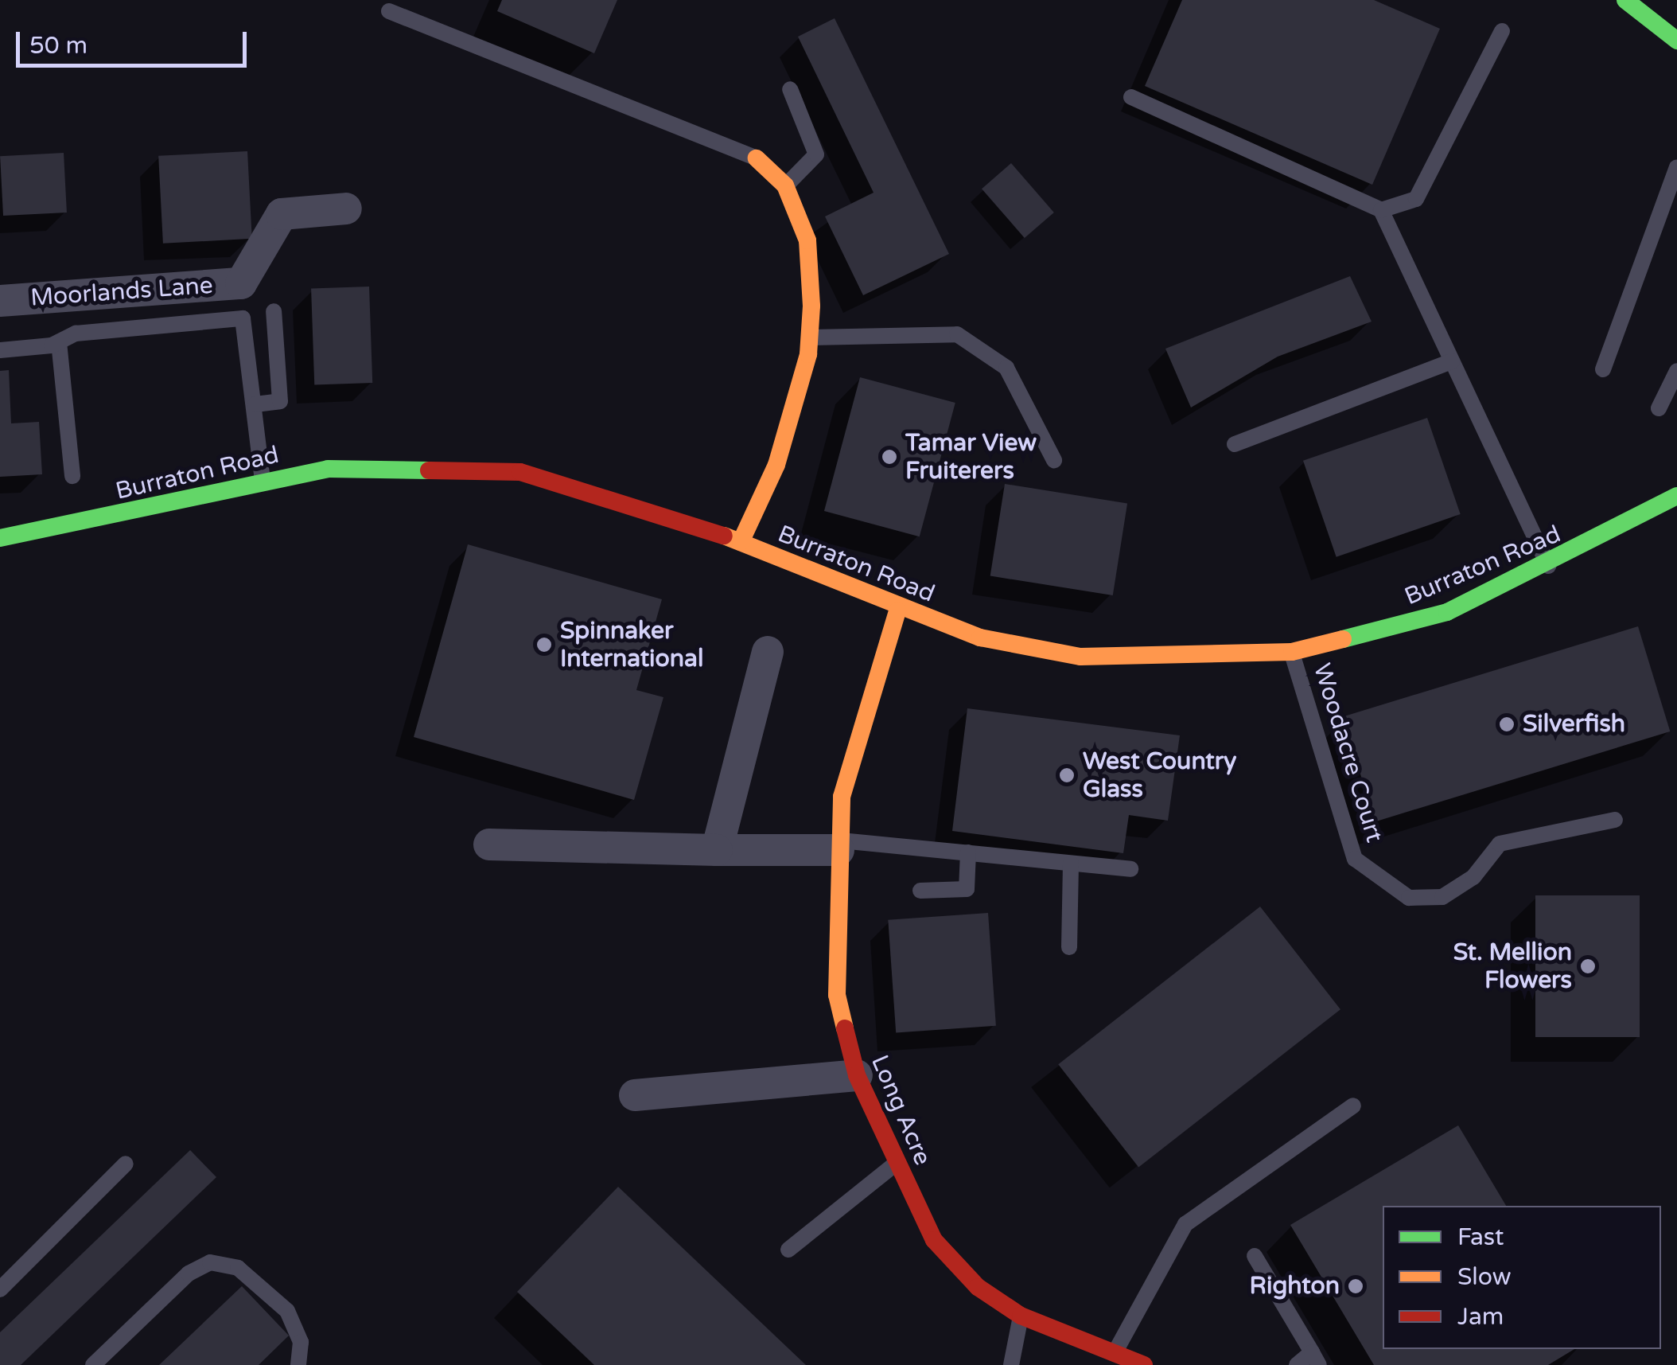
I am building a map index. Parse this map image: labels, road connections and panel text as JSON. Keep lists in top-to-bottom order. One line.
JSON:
{"streets":{"street":["Moorlands Lane","Burraton Road","Long Acre"],"lane":["Woodacre Court"]},"crossings":[["Burraton Road","Woodacre Court"],["Burraton Road","Long Acre"]],"places":["Tamar View Fruiterers","Spinnaker International","Silverfish","West Country Glass","St. Mellion Flowers","Righton"],"legend":["Fast","Slow","Jam"],"scale_bar":"50 m"}
